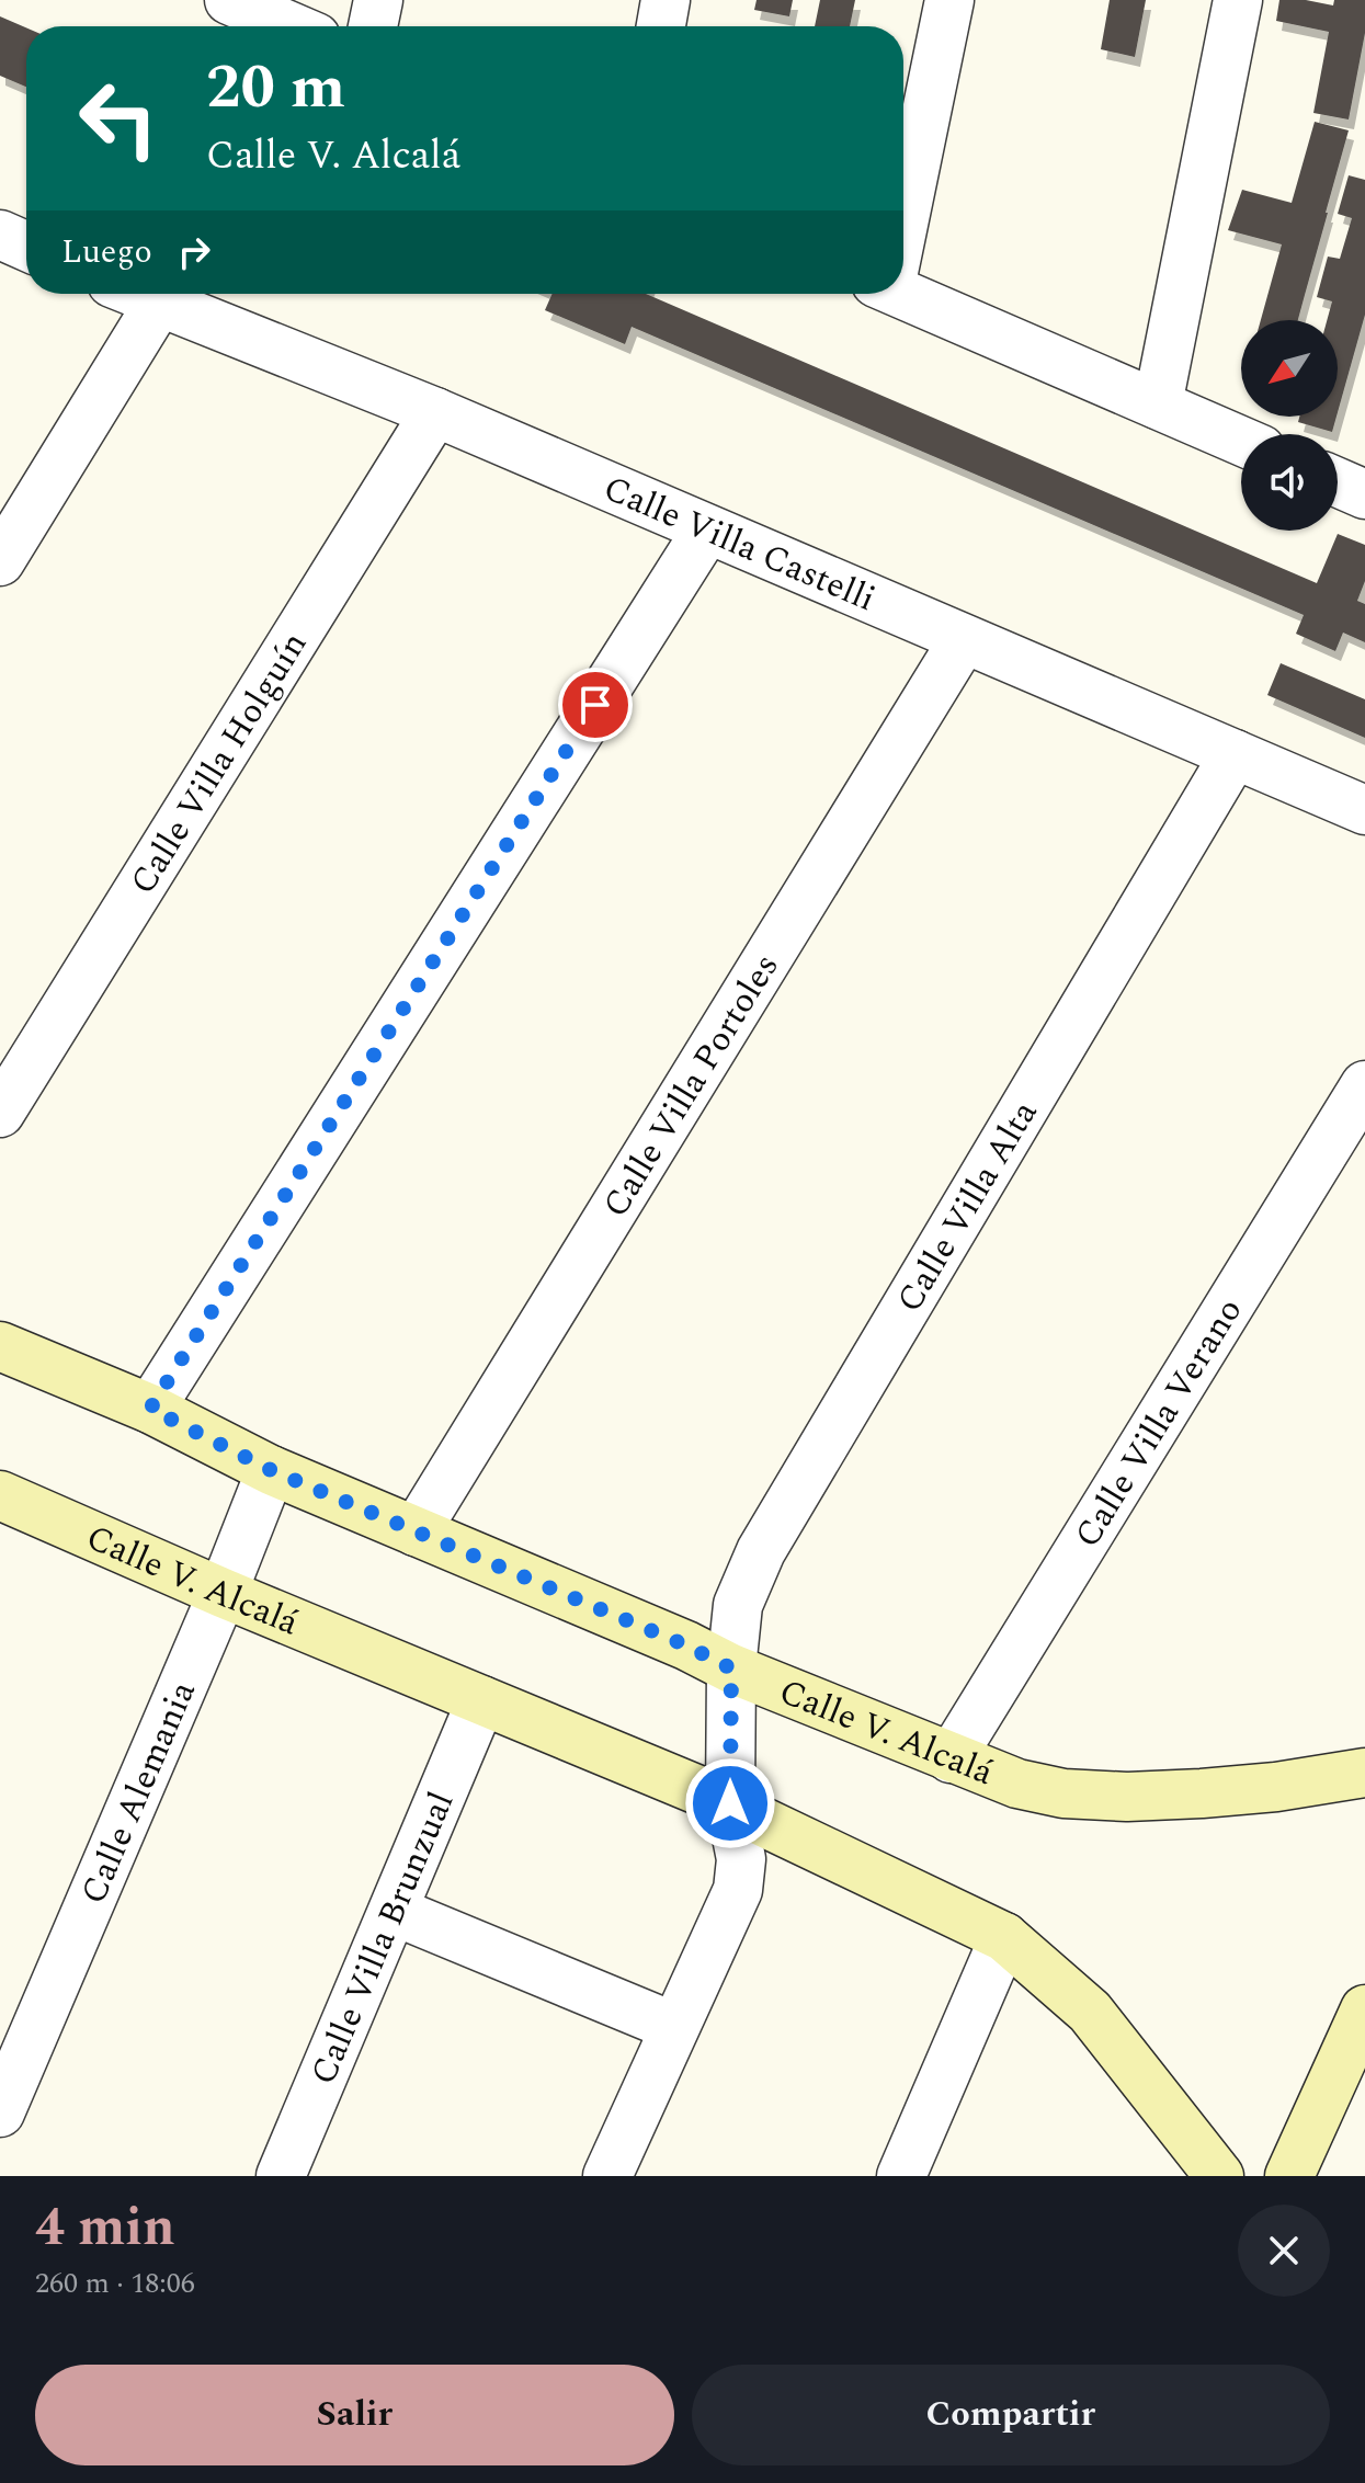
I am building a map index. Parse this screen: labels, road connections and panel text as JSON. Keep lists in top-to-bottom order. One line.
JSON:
{"streets":{"street":["Calle Villa Castelli","Calle Villa Holguín","Calle Villa Portoles","Calle Villa Alta","Calle Villa Verano","Calle V. Alcalá","Calle Alemania","Calle Villa Brunzual"]},"crossings":[["Calle Villa Castelli","Calle Villa Holguín"],["Calle Villa Castelli","Calle Villa Portoles"],["Calle Villa Castelli","Calle Villa Alta"],["Calle Villa Portoles","Calle V. Alcalá"],["Calle Villa Alta","Calle V. Alcalá"],["Calle Villa Verano","Calle V. Alcalá"],["Calle V. Alcalá","Calle Alemania"],["Calle V. Alcalá","Calle Villa Brunzual"]],"north":"bottom left","page":{"turn":["20 m","Calle V. Alcalá"],"then":"Luego","heading":["4 min","260 m · 18:06"],"buttons":["Salir","Compartir"]}}
